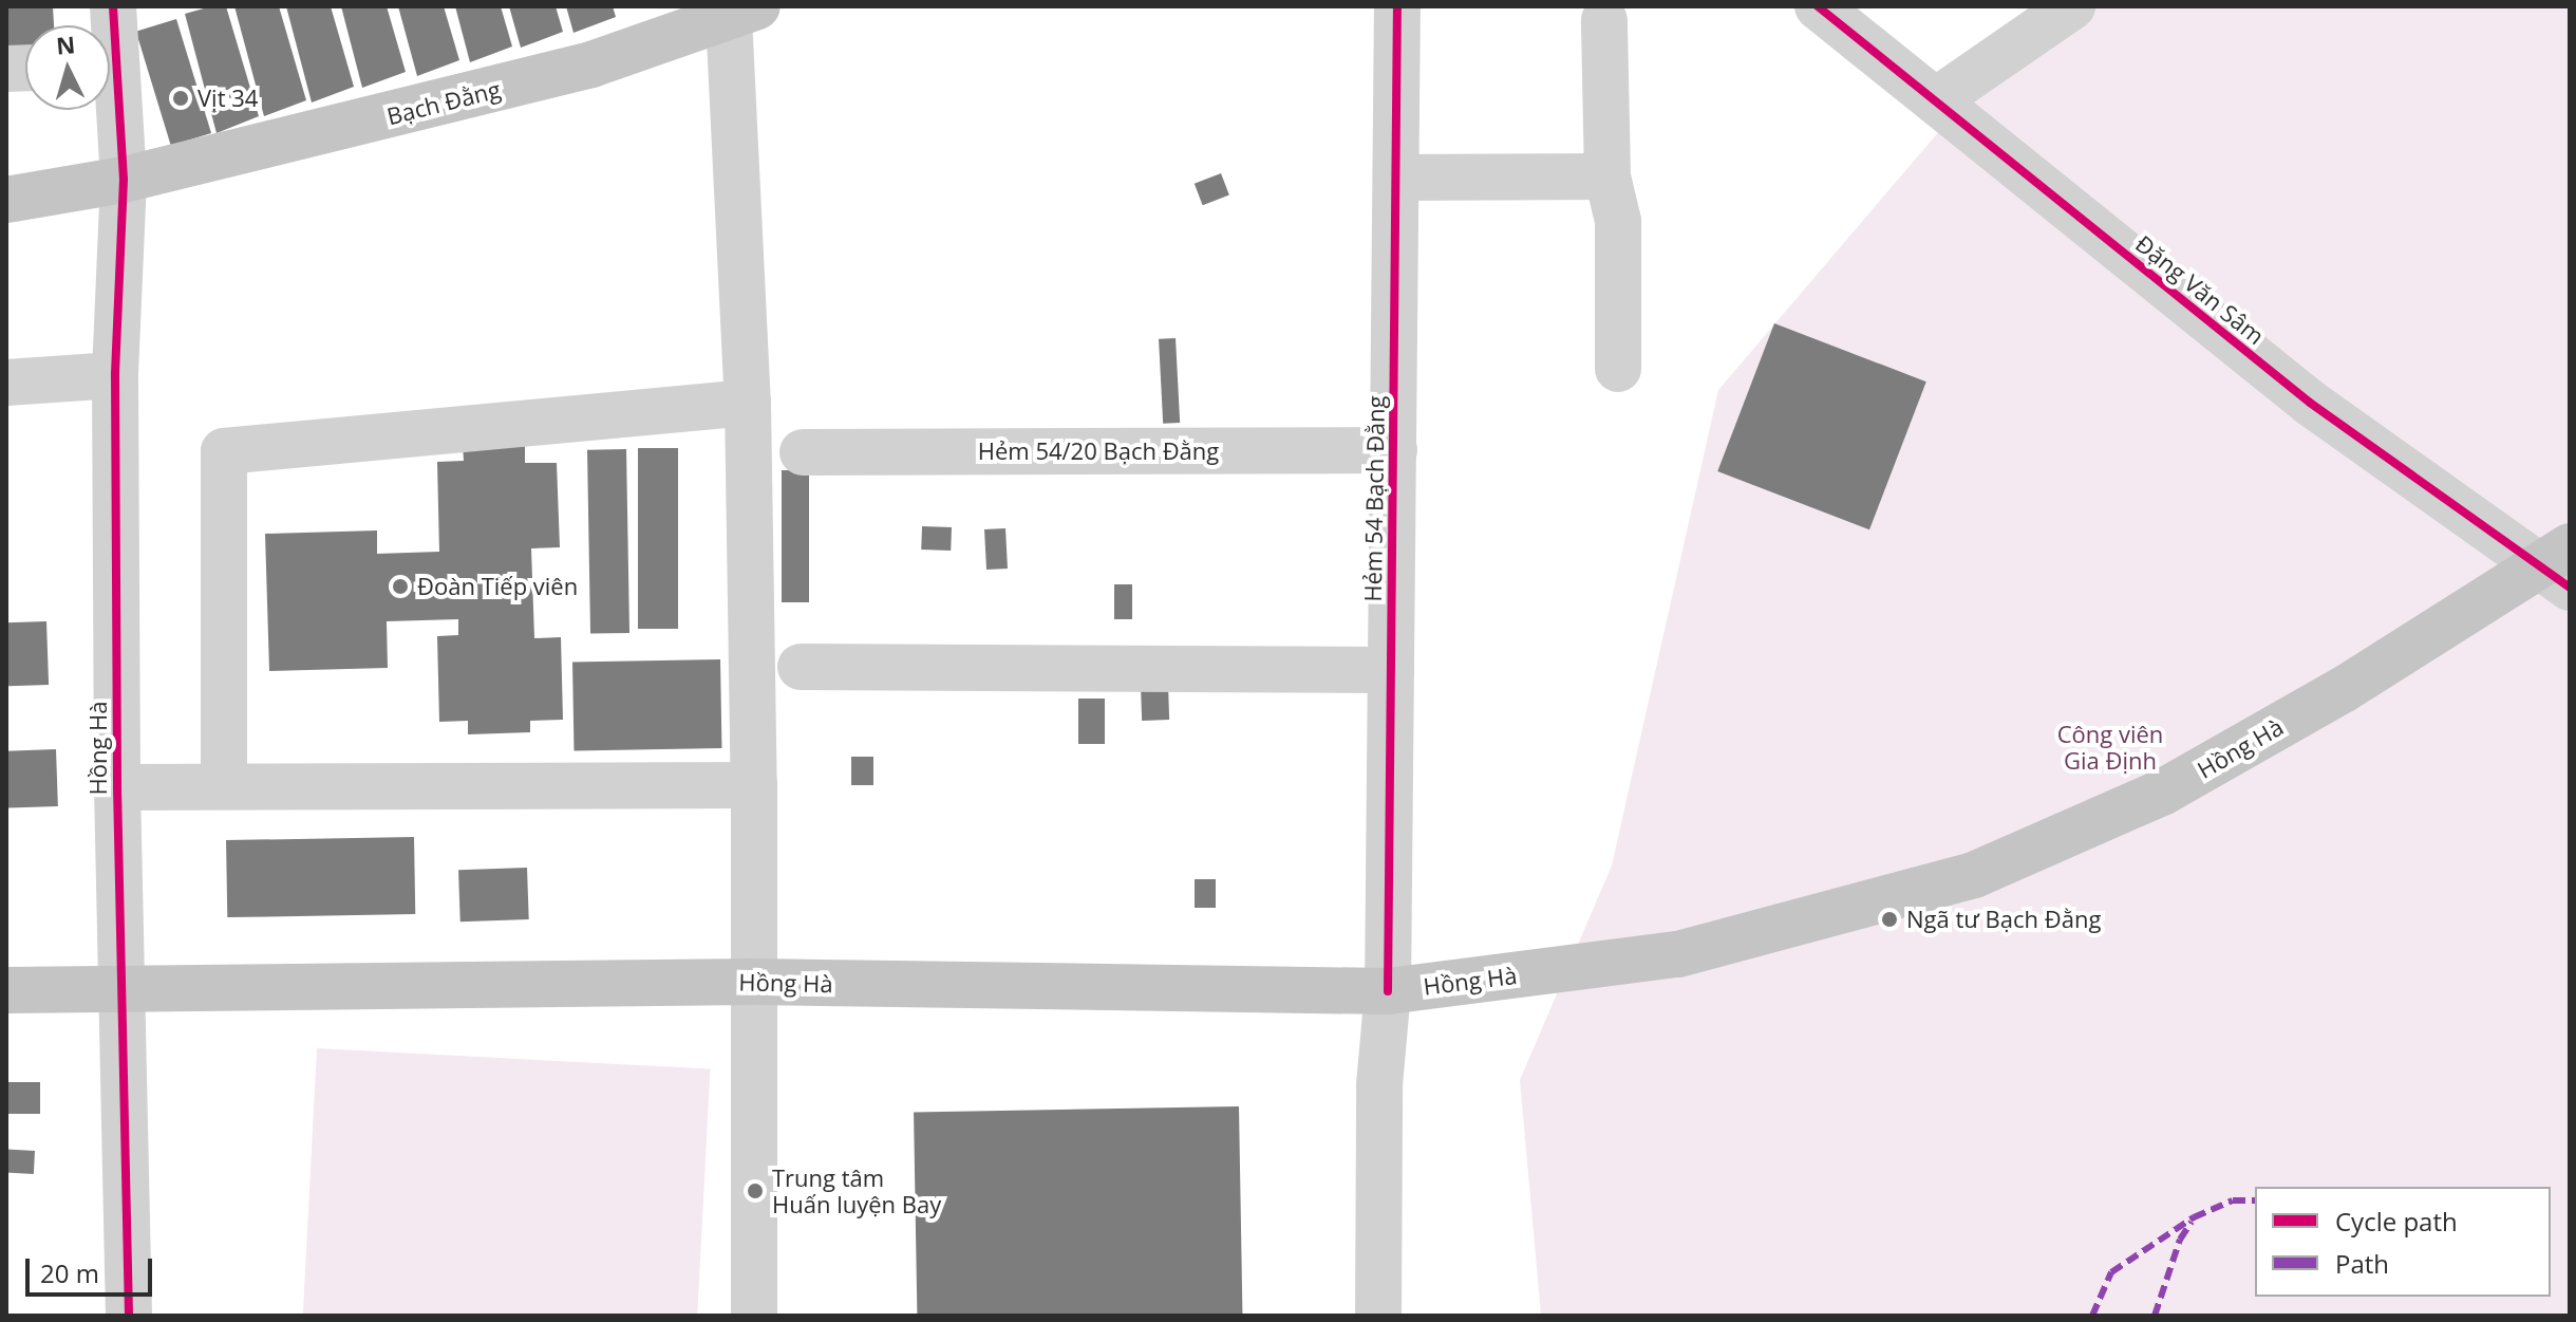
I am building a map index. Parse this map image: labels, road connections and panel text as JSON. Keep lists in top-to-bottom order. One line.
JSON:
{"streets":{"main road":["Bạch Đằng","Hồng Hà"],"street":["Đặng Văn Sâm","Hẻm 54/20 Bạch Đằng","Hẻm 54 Bạch Đằng"]},"crossings":[["Bạch Đằng","Hồng Hà"],["Đặng Văn Sâm","Hồng Hà"],["Hẻm 54/20 Bạch Đằng","Hẻm 54 Bạch Đằng"],["Hẻm 54 Bạch Đằng","Hồng Hà"]],"parks":["Công viên Gia Định"],"places":["Vịt 34","Đoàn Tiếp viên","Ngã tư Bạch Đằng","Trung tâm Huấn luyện Bay"],"legend":["Cycle path","Path"],"scale_bar":"20 m","north":"top"}
